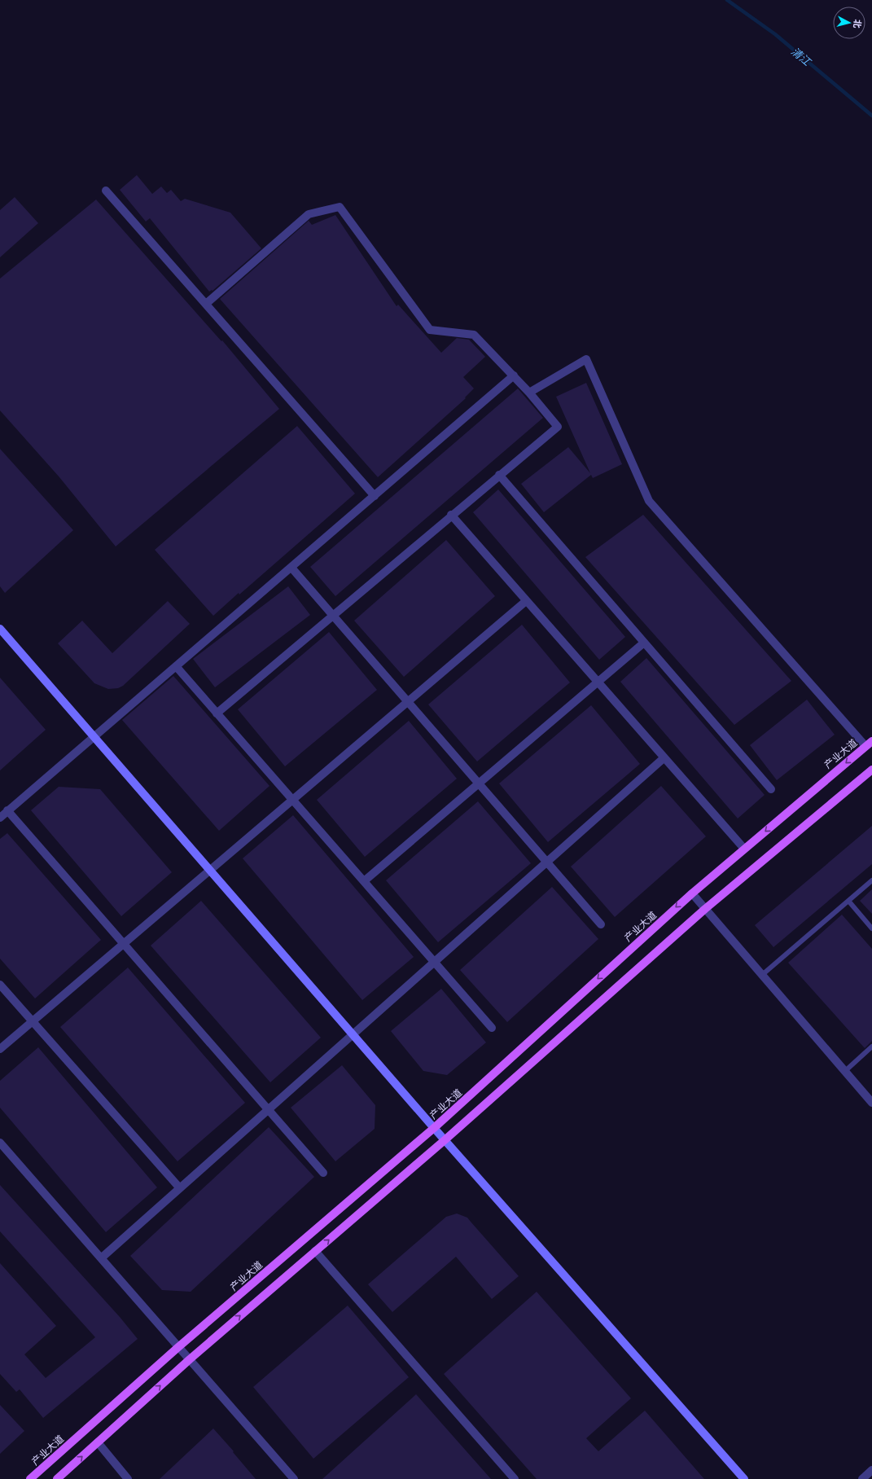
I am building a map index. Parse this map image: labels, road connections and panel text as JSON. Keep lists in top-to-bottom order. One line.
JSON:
{"streets":{"main road":["产业大道"]},"water":["清江"],"north":"right"}
